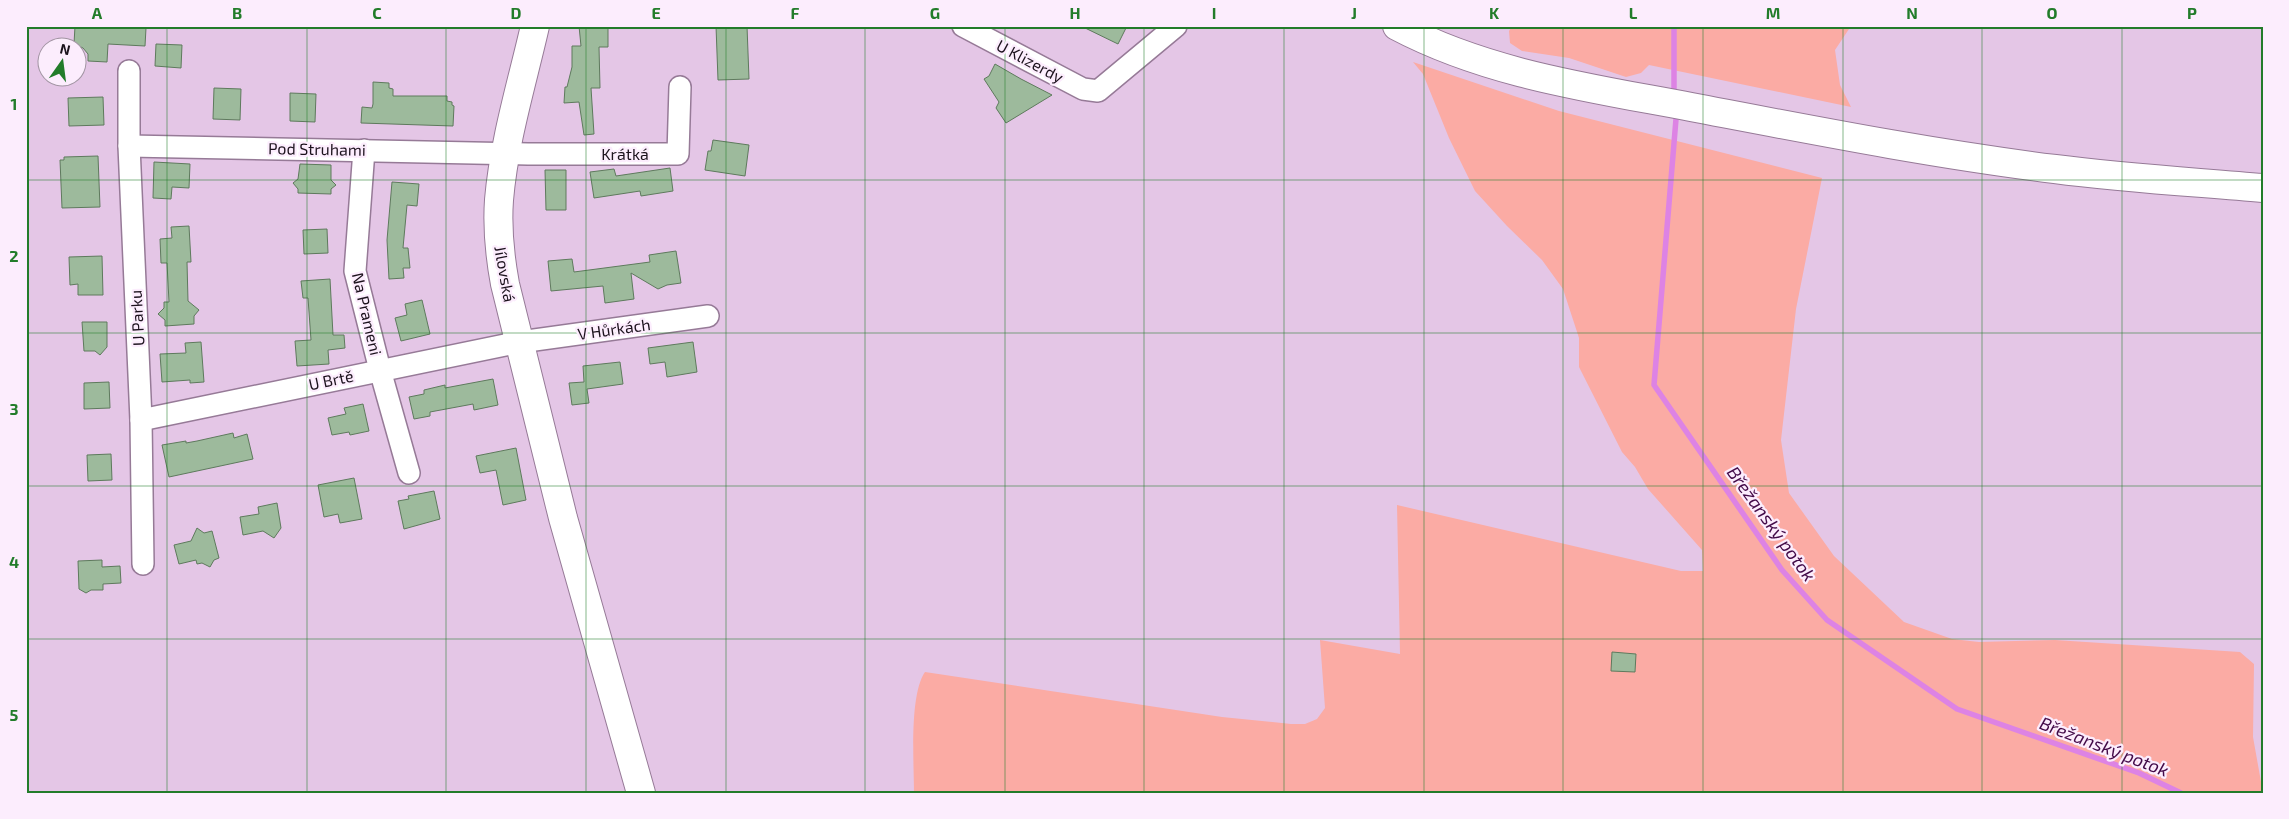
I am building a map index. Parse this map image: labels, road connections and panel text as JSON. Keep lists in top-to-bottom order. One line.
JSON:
{"streets":{"main road":["Jílovská"],"street":["U Klizerdy","Pod Struhami","Krátká","Na Prameni","U Parku","V Hůrkách","U Brtě"]},"crossings":[["Pod Struhami","Krátká"],["Pod Struhami","Jílovská"],["Pod Struhami","Na Prameni"],["Pod Struhami","U Parku"],["Krátká","Jílovská"],["Jílovská","V Hůrkách"],["Jílovská","U Brtě"],["Na Prameni","U Brtě"],["U Parku","U Brtě"],["V Hůrkách","U Brtě"]],"water":["Břežanský potok"],"north":"top","grid":{"columns":["A","B","C","D","E","F","G","H","I","J","K","L","M","N","O","P"],"rows":["1","2","3","4","5"]}}
